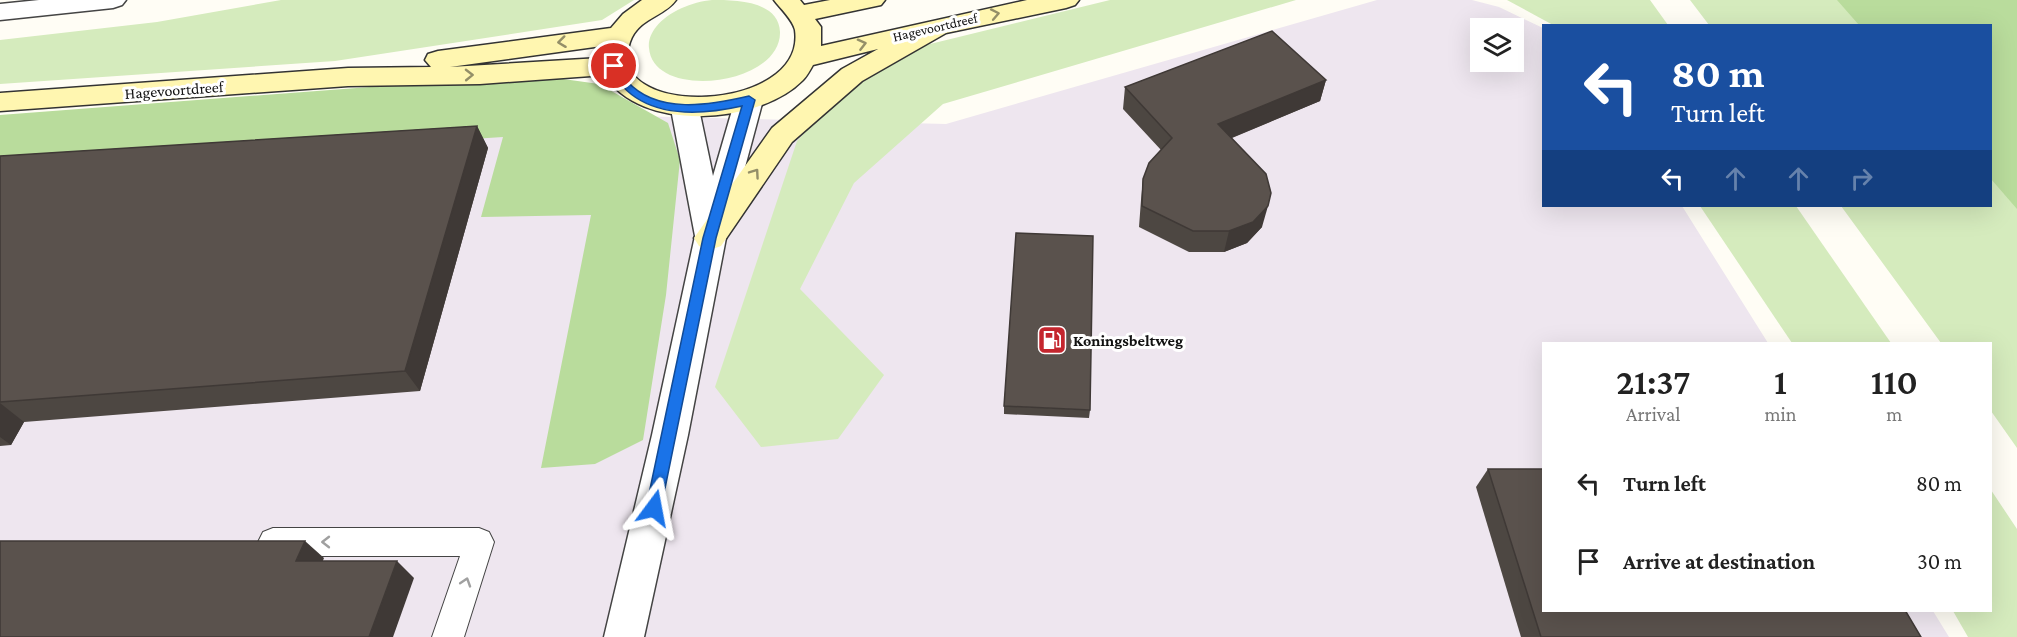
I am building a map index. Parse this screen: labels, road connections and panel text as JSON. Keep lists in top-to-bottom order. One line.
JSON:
{"streets":{"main road":["Hagevoortdreef"]},"places":{"fuel station":["Koningsbeltweg"]},"page":{"turn":["80 m","Turn left"],"eta":["21:37","Arrival","1","min","110","m"],"list":[{"name":"Turn left","value":"80 m"},{"name":"Arrive at destination","value":"30 m"}]}}
